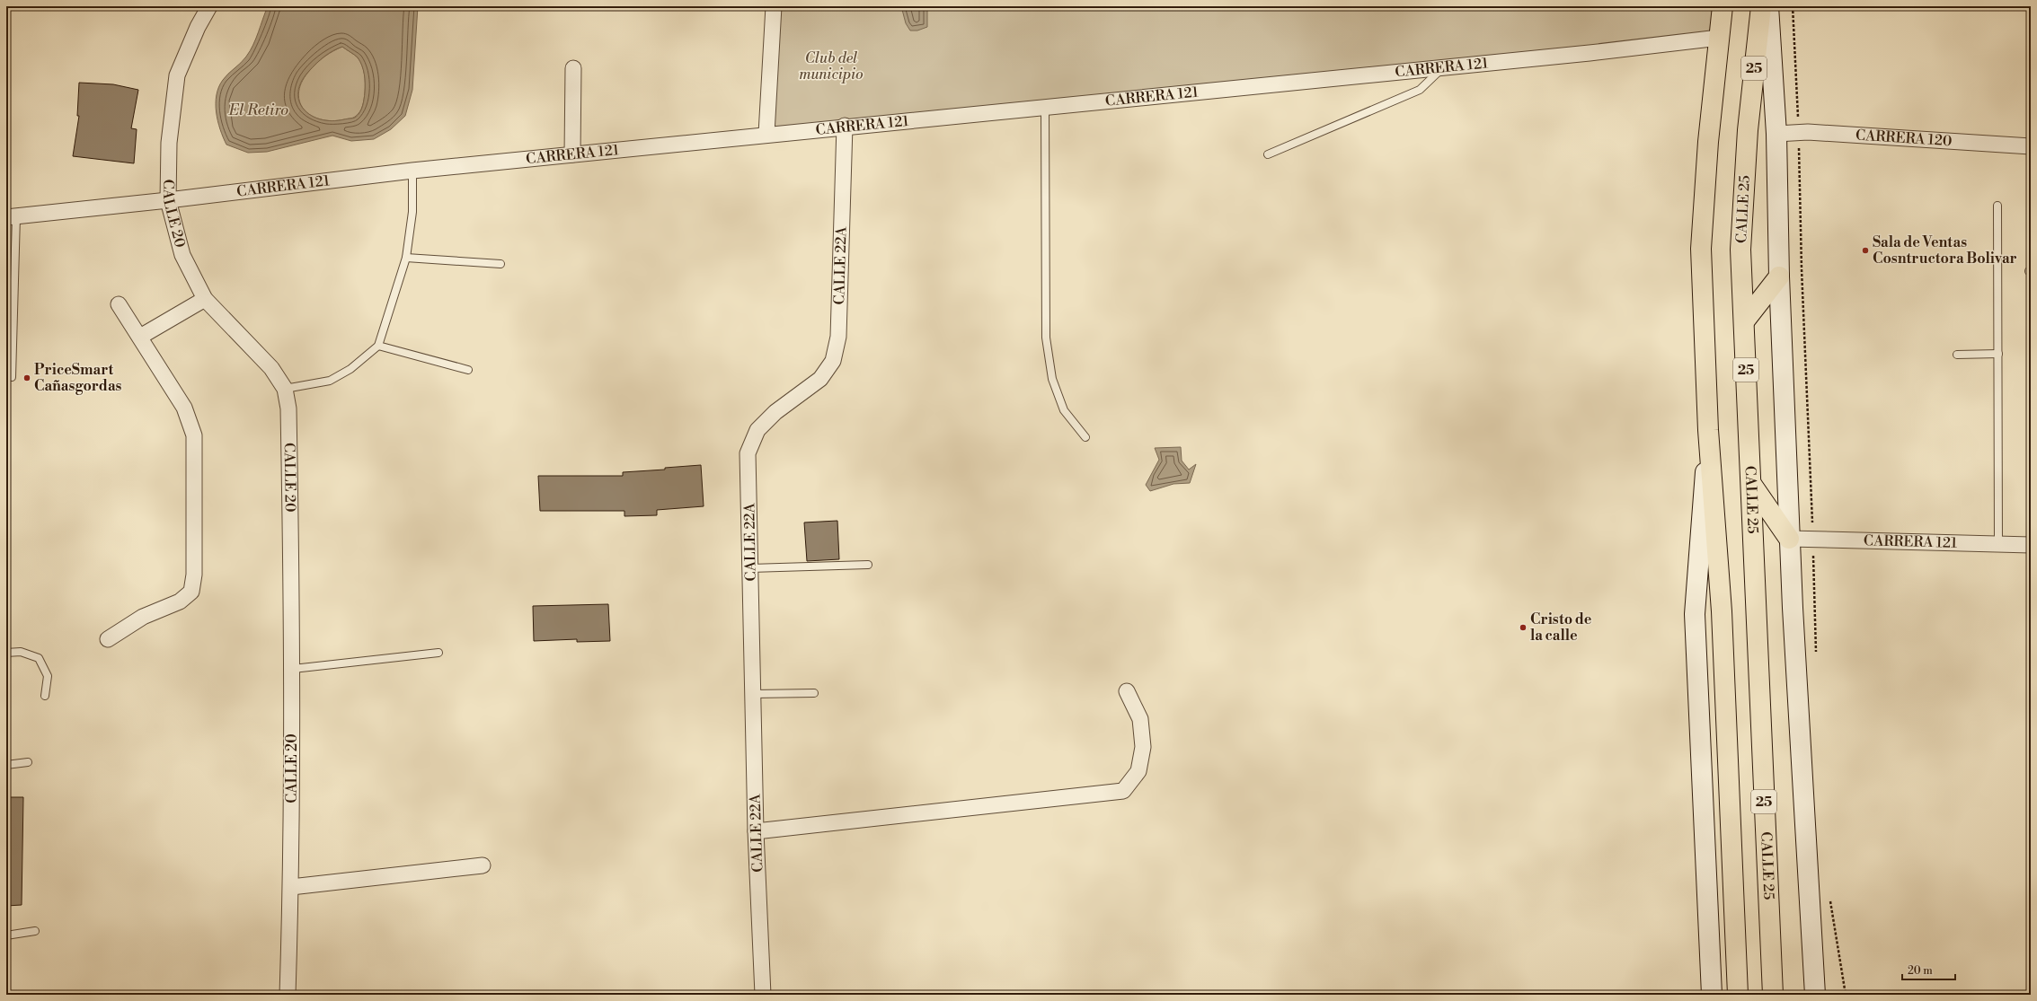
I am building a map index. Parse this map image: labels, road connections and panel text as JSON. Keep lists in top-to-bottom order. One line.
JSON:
{"streets":{"highway":["25","CALLE 25"],"street":["CARRERA 121","CARRERA 120","CALLE 20","CALLE 22A"]},"crossings":[["CARRERA 121","25"],["CARRERA 121","CALLE 20"],["CARRERA 121","CALLE 22A"],["25","CARRERA 120"]],"water":["El Retiro"],"parks":["Club del municipio"],"places":["Sala de Ventas Cosntructora Bolivar","PriceSmart Cañasgordas","Cristo de la calle"],"scale_bar":"20 m"}
